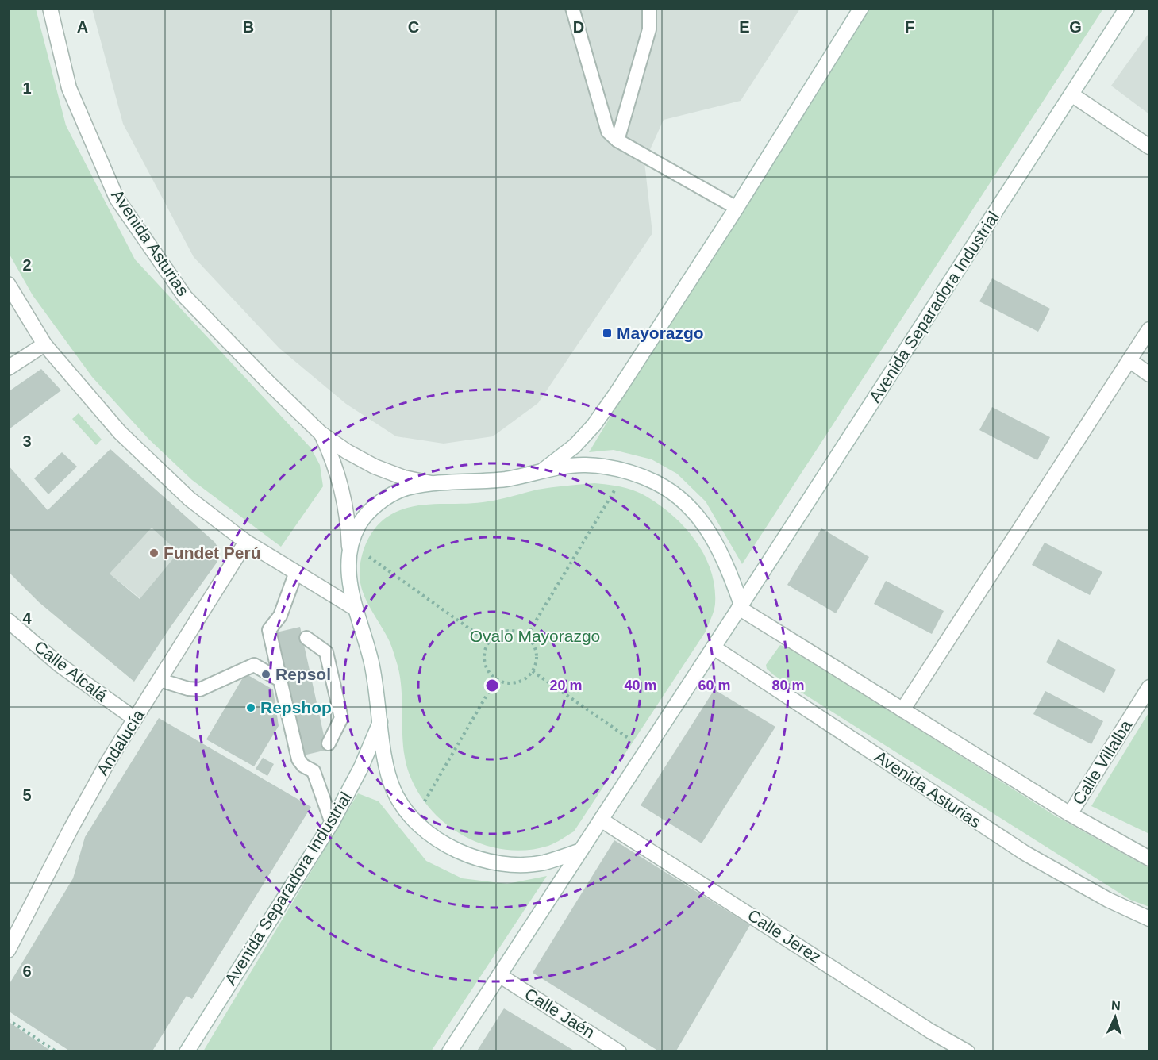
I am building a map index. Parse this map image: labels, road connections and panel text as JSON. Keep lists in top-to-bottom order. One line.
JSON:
{"streets":{"street":["Avenida Asturias","Avenida Separadora Industrial","Calle Alcalá","Andalucía","Calle Villalba","Calle Jerez","Calle Jaén"]},"crossings":[["Avenida Asturias","Avenida Separadora Industrial"],["Avenida Separadora Industrial","Calle Jerez"],["Calle Alcalá","Andalucía"]],"parks":["Ovalo Mayorazgo"],"places":{"transit":["Mayorazgo"],"other":["Fundet Perú","Repsol","Repshop"]},"north":"top","grid":{"columns":["A","B","C","D","E","F","G"],"rows":["1","2","3","4","5","6"]},"rings":["20 m","40 m","60 m","80 m"]}
